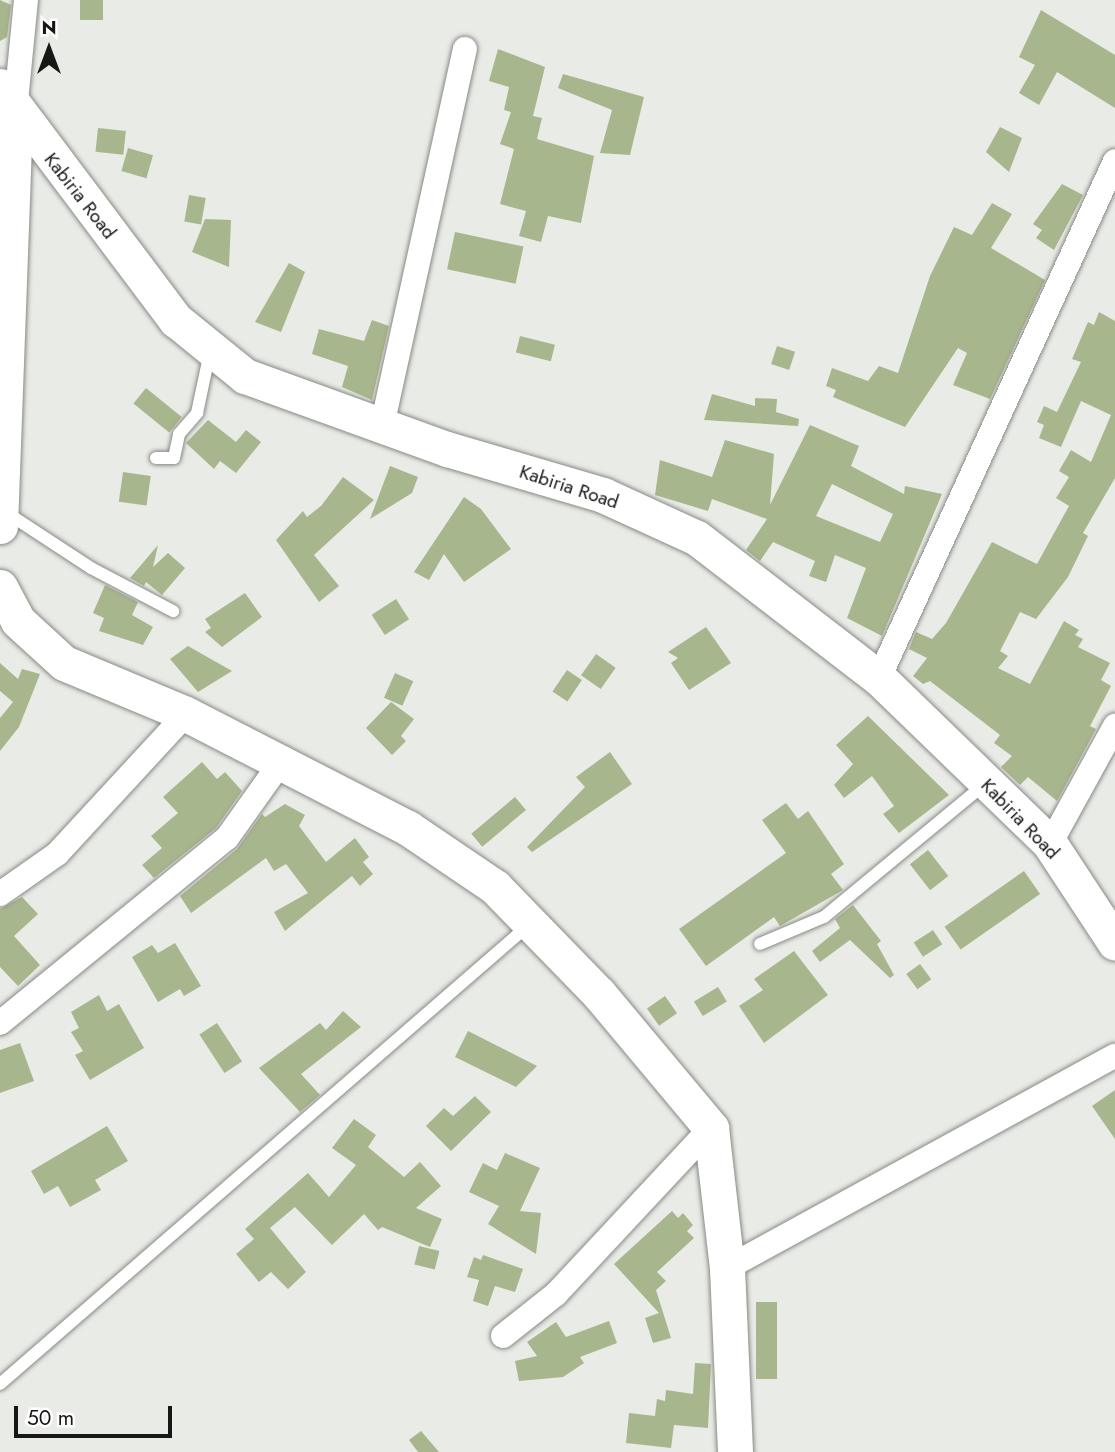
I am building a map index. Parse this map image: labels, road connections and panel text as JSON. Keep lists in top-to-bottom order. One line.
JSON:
{"streets":{"main road":["Kabiria Road"]},"scale_bar":"50 m","north":"top"}
